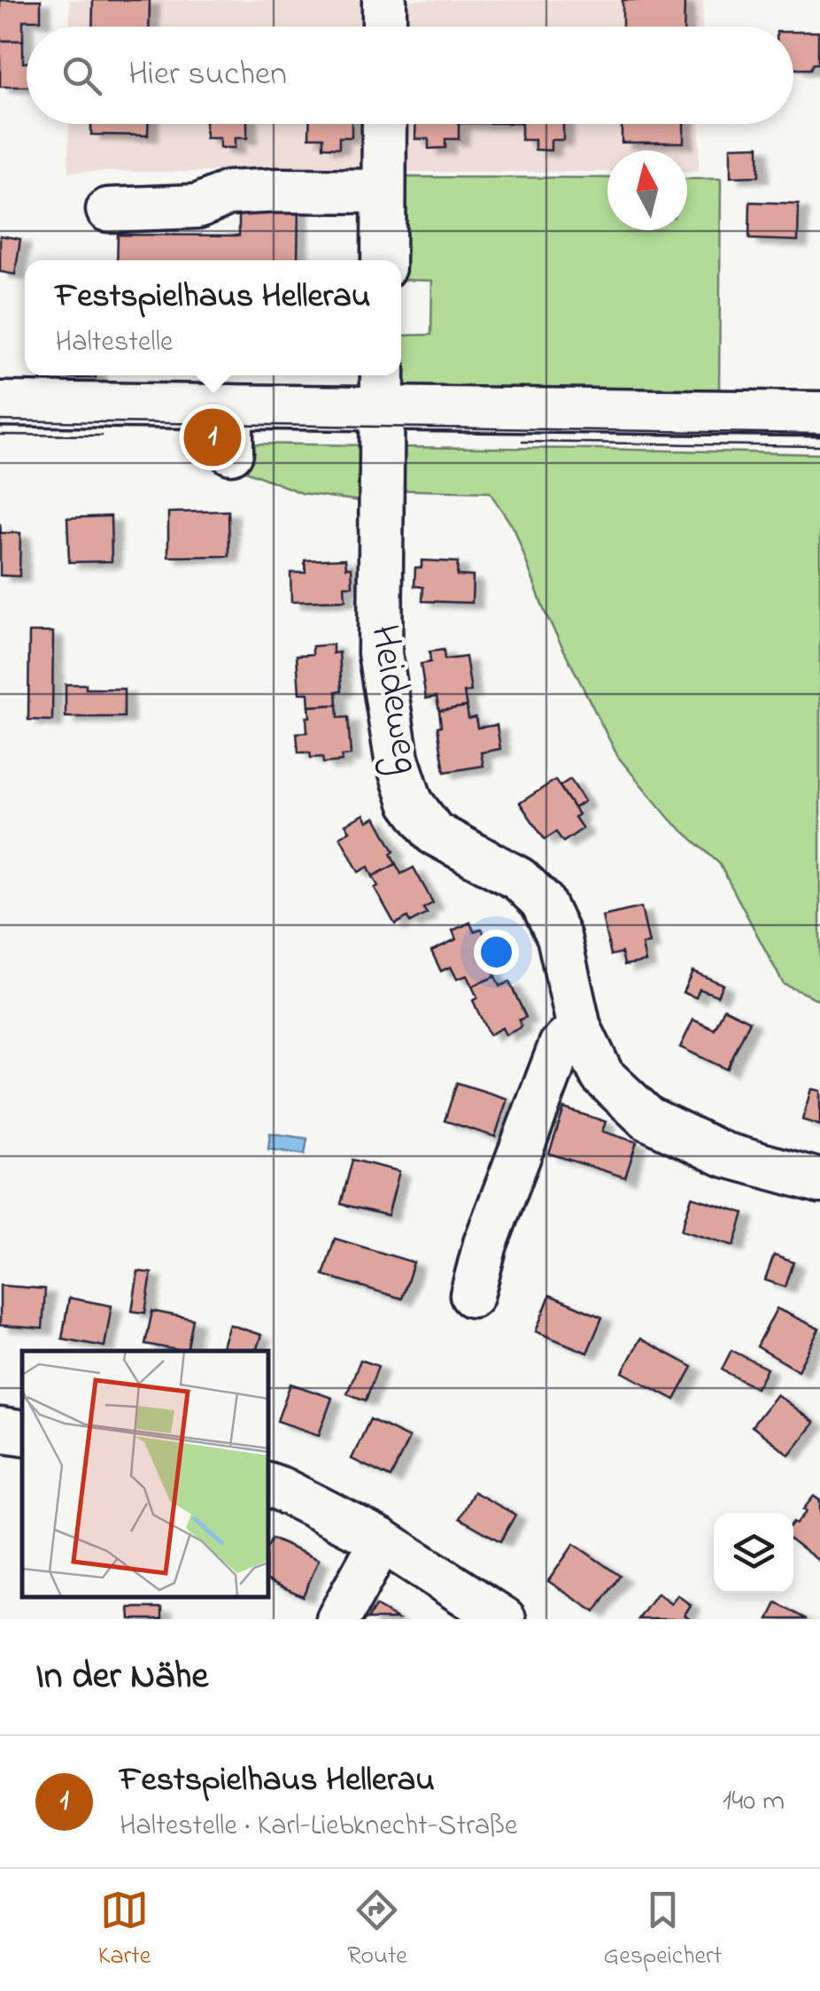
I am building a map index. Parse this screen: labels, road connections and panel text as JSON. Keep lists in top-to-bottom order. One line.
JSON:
{"streets":{"street":["Heideweg"]},"north":"top","page":{"search":"Hier suchen","popup":["Festspielhaus Hellerau","Haltestelle"],"pins":"1","heading":"In der Nähe","list":[{"mark":"1","name":"Festspielhaus Hellerau","note":"Haltestelle · Karl-Liebknecht-Straße","value":"140 m"}],"nav":["Karte","Route","Gespeichert"]}}
